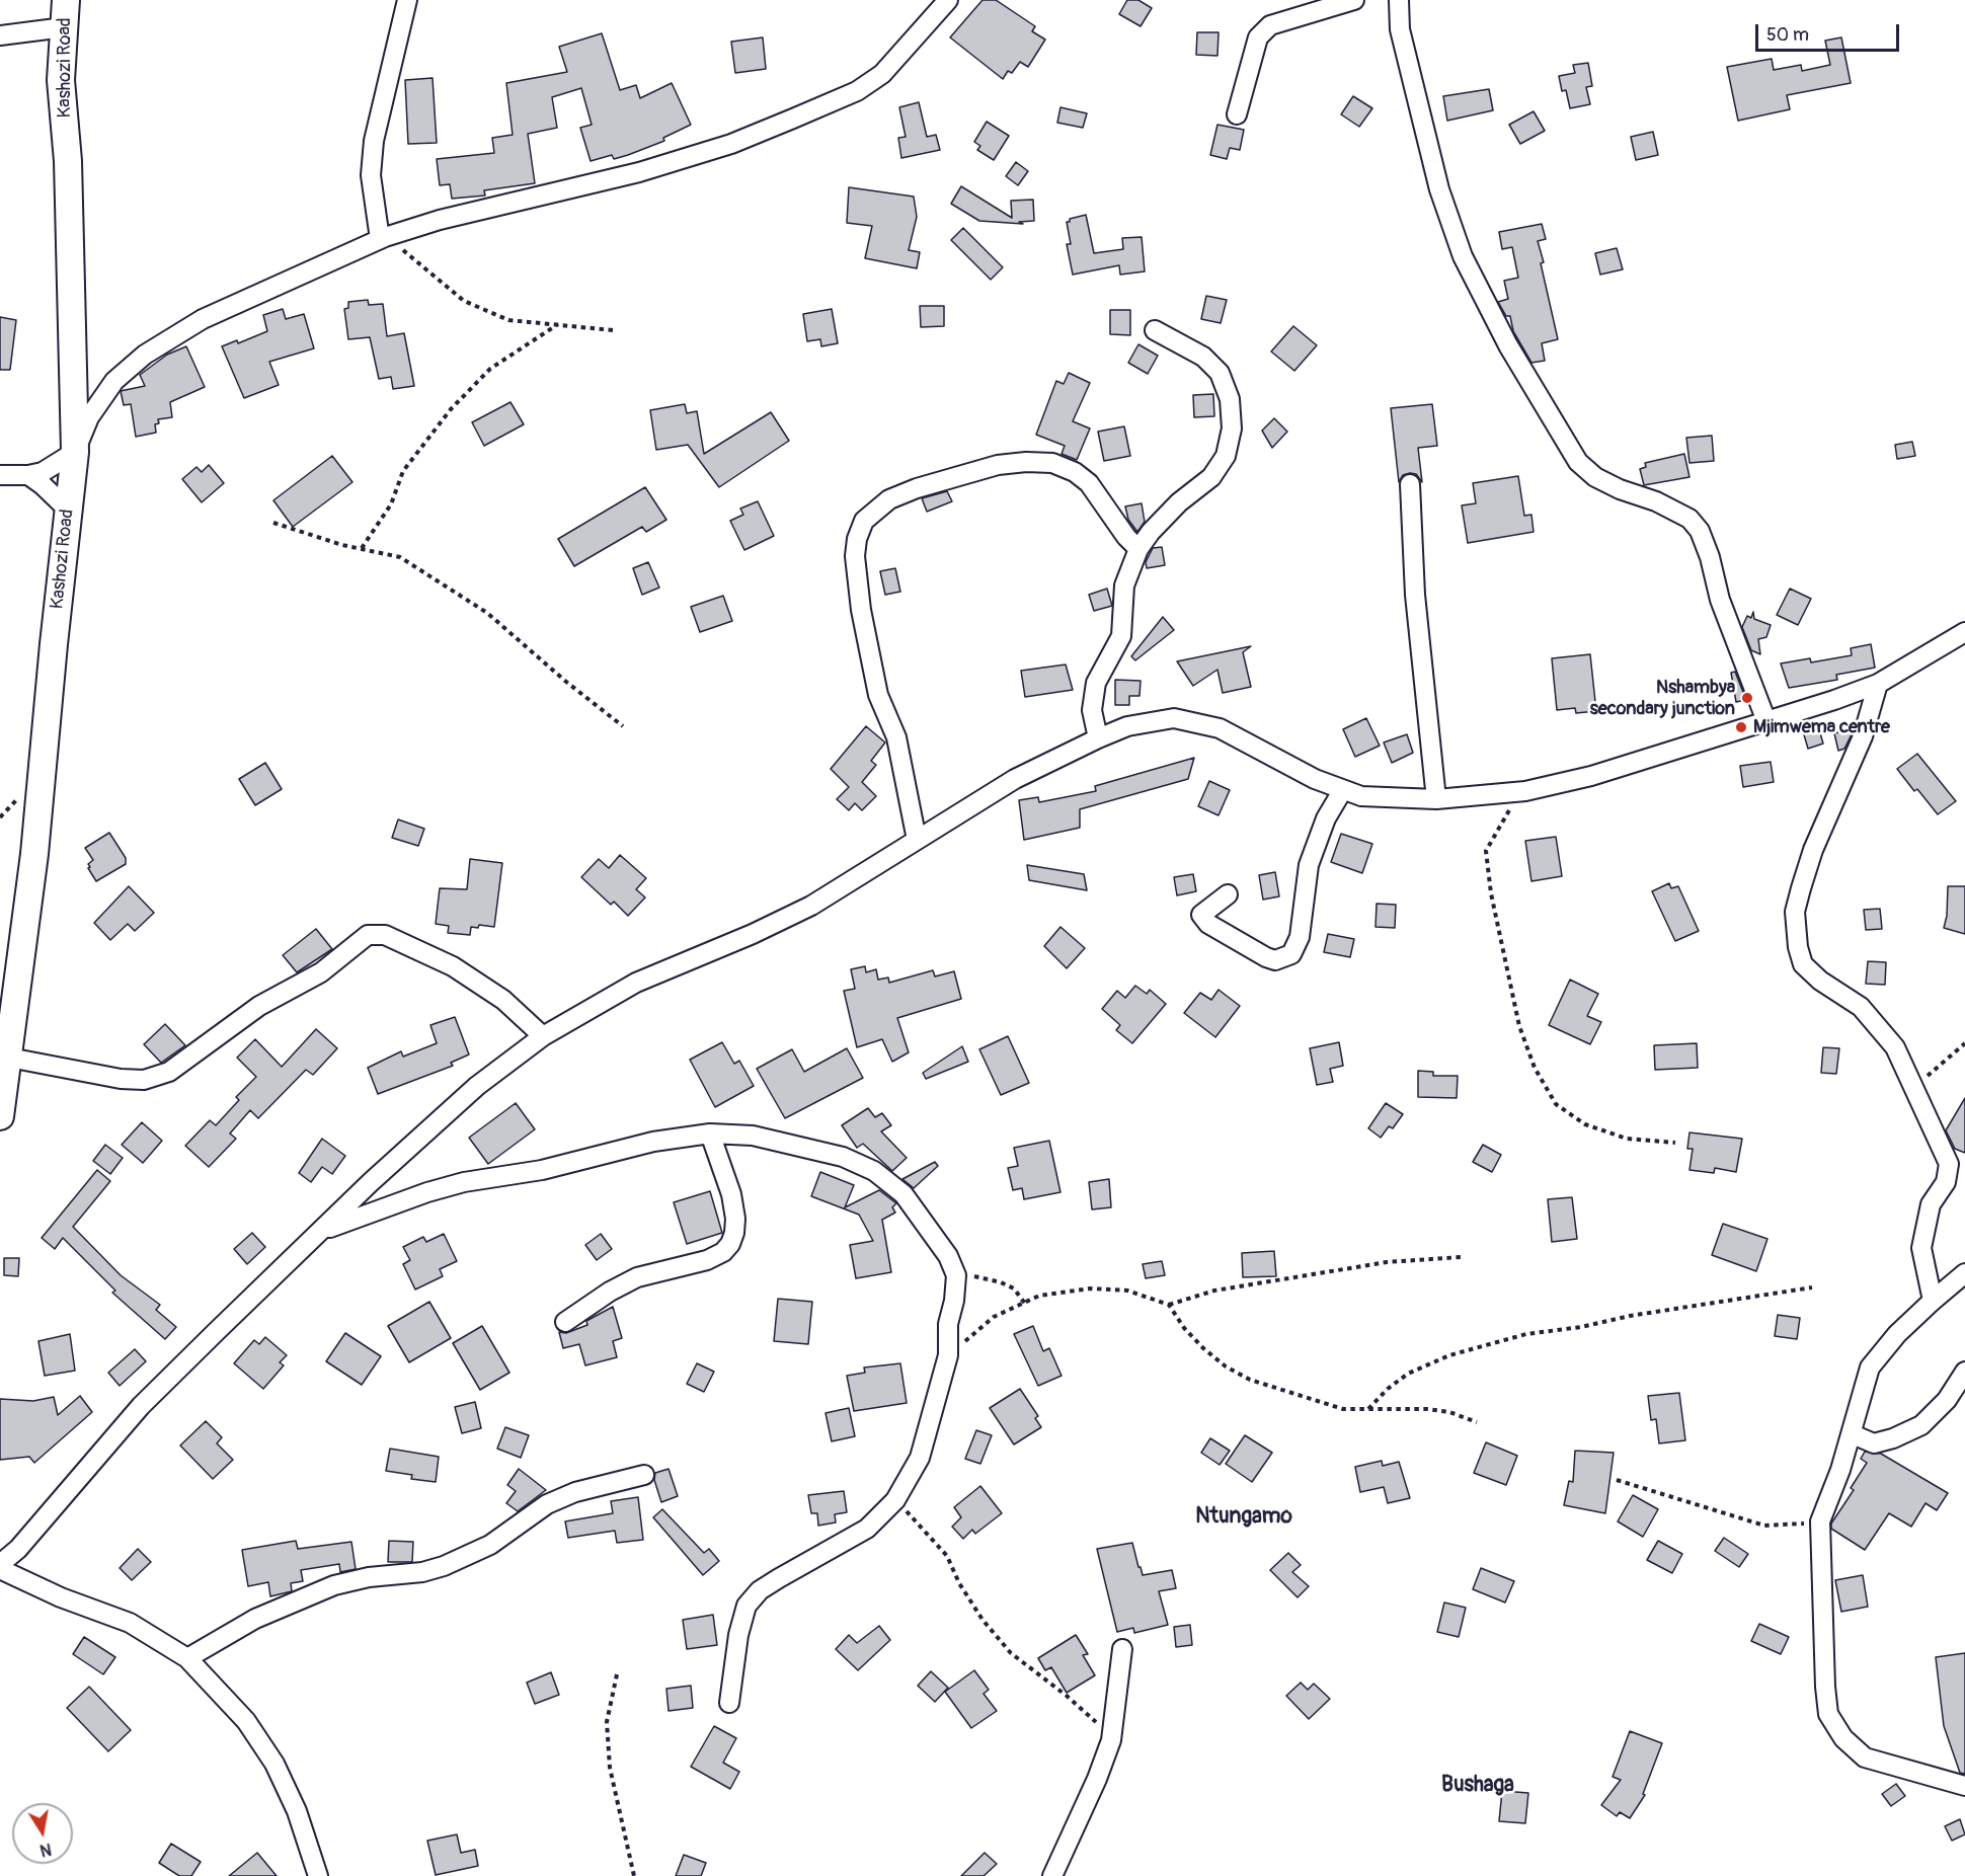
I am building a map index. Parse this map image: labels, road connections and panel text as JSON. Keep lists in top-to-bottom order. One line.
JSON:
{"streets":{"main road":["Kashozi Road"]},"districts":["Ntungamo","Bushaga"],"places":["Nshambya secondary junction","Mjimwema centre"],"scale_bar":"50 m","north":"bottom"}
